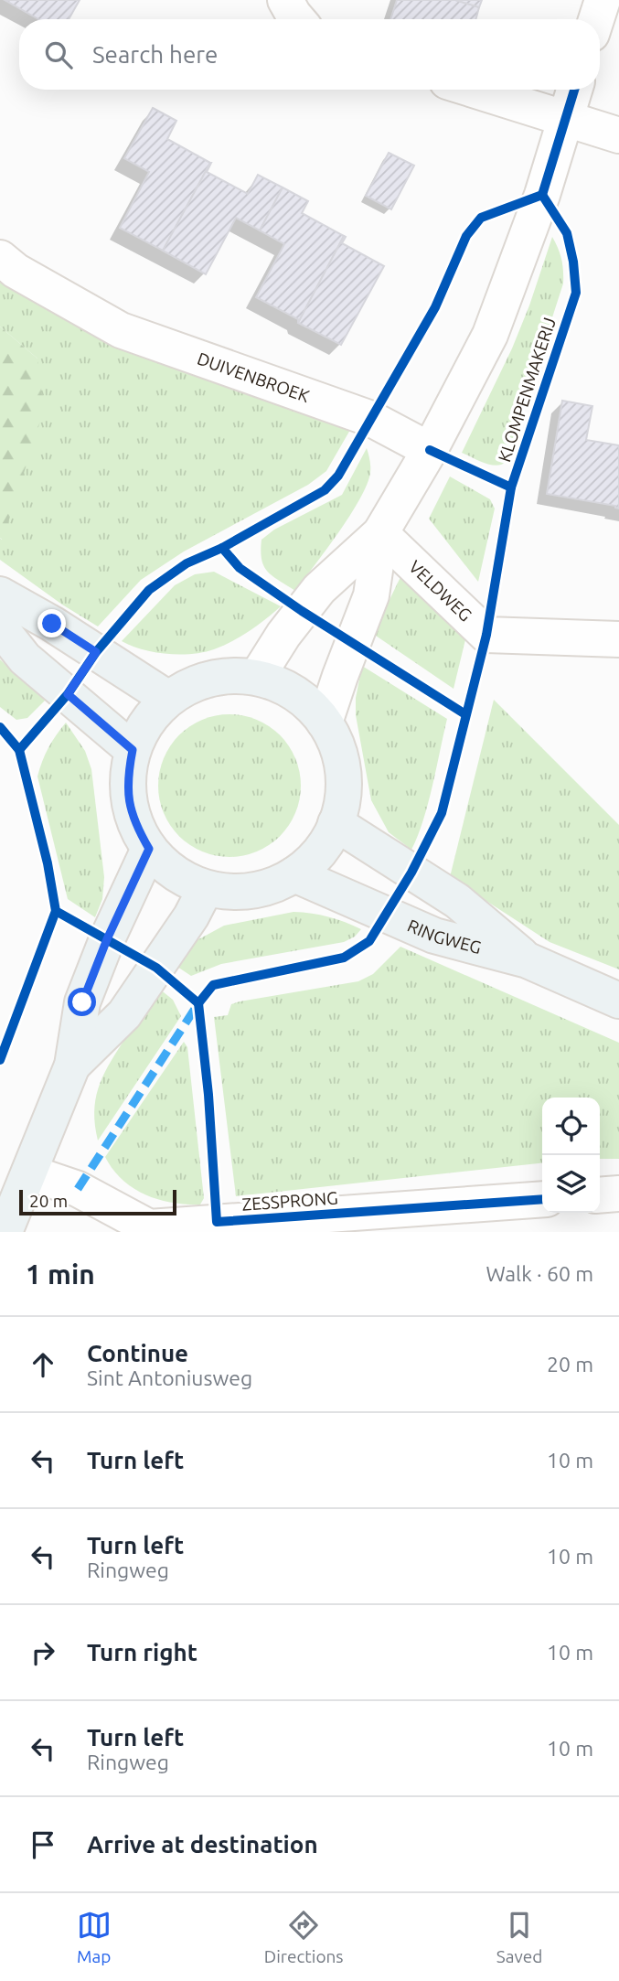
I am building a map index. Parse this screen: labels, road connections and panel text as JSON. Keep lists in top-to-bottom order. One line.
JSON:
{"streets":{"main road":["RINGWEG"],"street":["DUIVENBROEK","VELDWEG","ZESSPRONG"],"cycle path":["KLOMPENMAKERIJ"]},"scale_bar":"20 m","page":{"search":"Search here","scale":"20 m","heading":["1 min","Walk · 60 m"],"list":[["Continue","Sint Antoniusweg","20 m"],["Turn left","10 m"],["Turn left","Ringweg","10 m"],["Turn right","10 m"],["Turn left","Ringweg","10 m"],"Arrive at destination"],"nav":["Map","Directions","Saved"]}}
